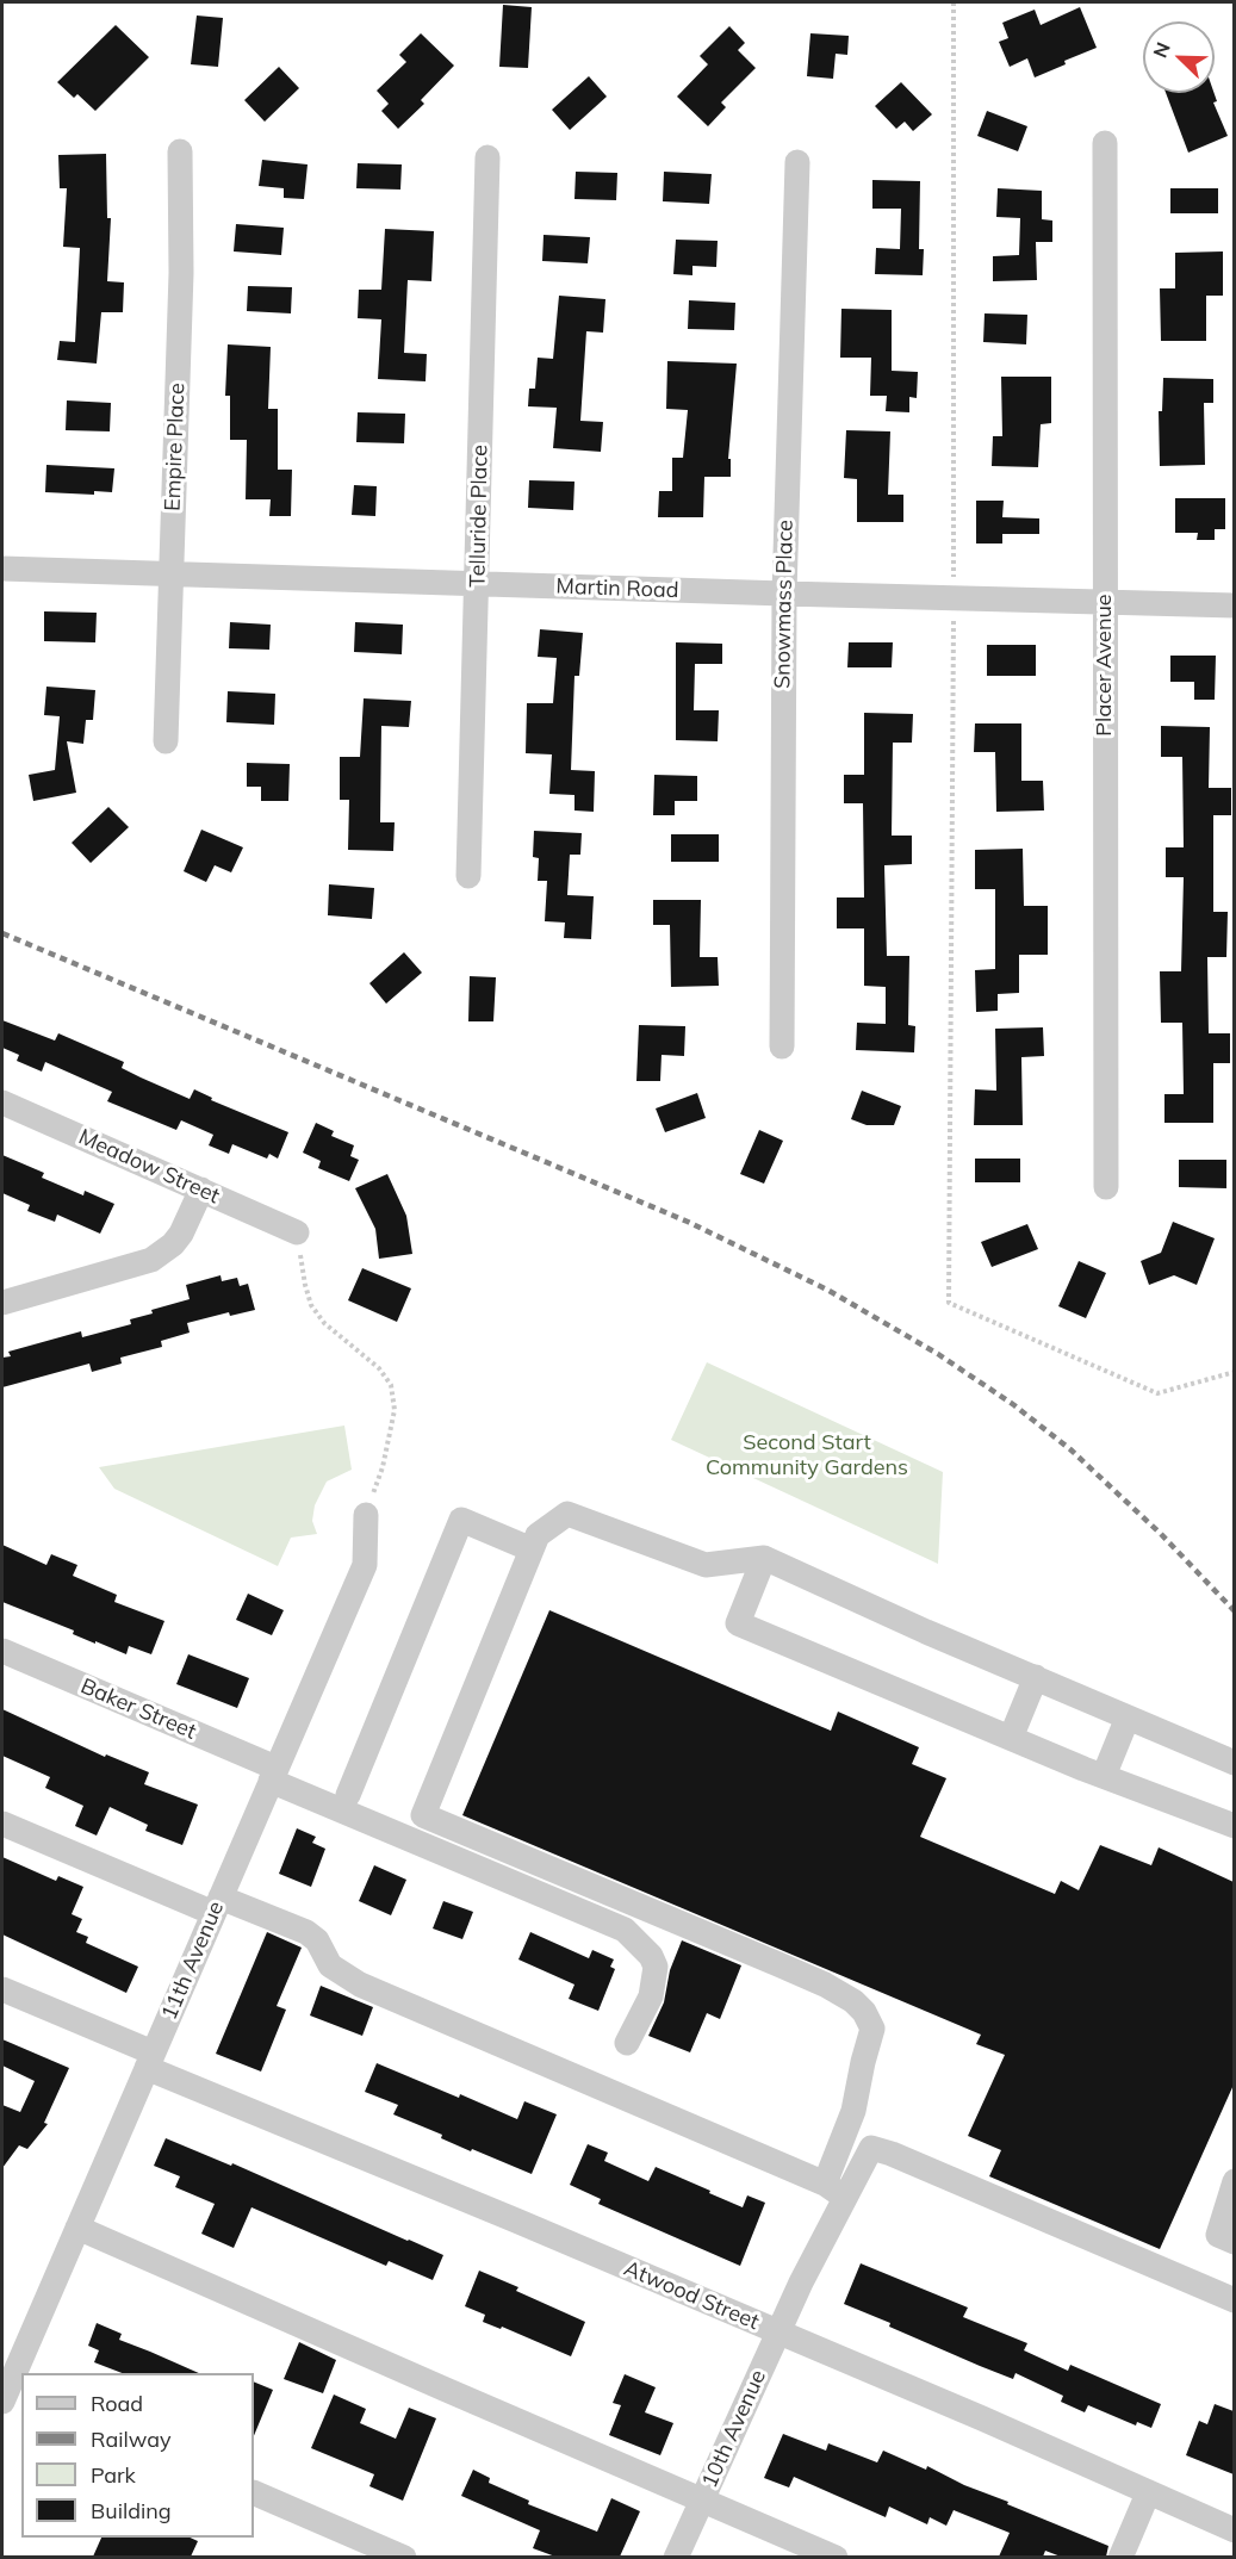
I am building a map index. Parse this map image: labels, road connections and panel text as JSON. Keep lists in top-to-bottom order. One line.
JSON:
{"streets":{"street":["Empire Place","Telluride Place","Martin Road","Snowmass Place","Placer Avenue","Meadow Street","Baker Street","11th Avenue","Atwood Street","10th Avenue"]},"crossings":[["Empire Place","Martin Road"],["Telluride Place","Martin Road"],["Martin Road","Snowmass Place"],["Martin Road","Placer Avenue"],["Baker Street","11th Avenue"],["11th Avenue","Atwood Street"],["Atwood Street","10th Avenue"]],"parks":["Second Start Community Gardens"],"legend":["Road","Railway","Park","Building"],"north":"top left"}
